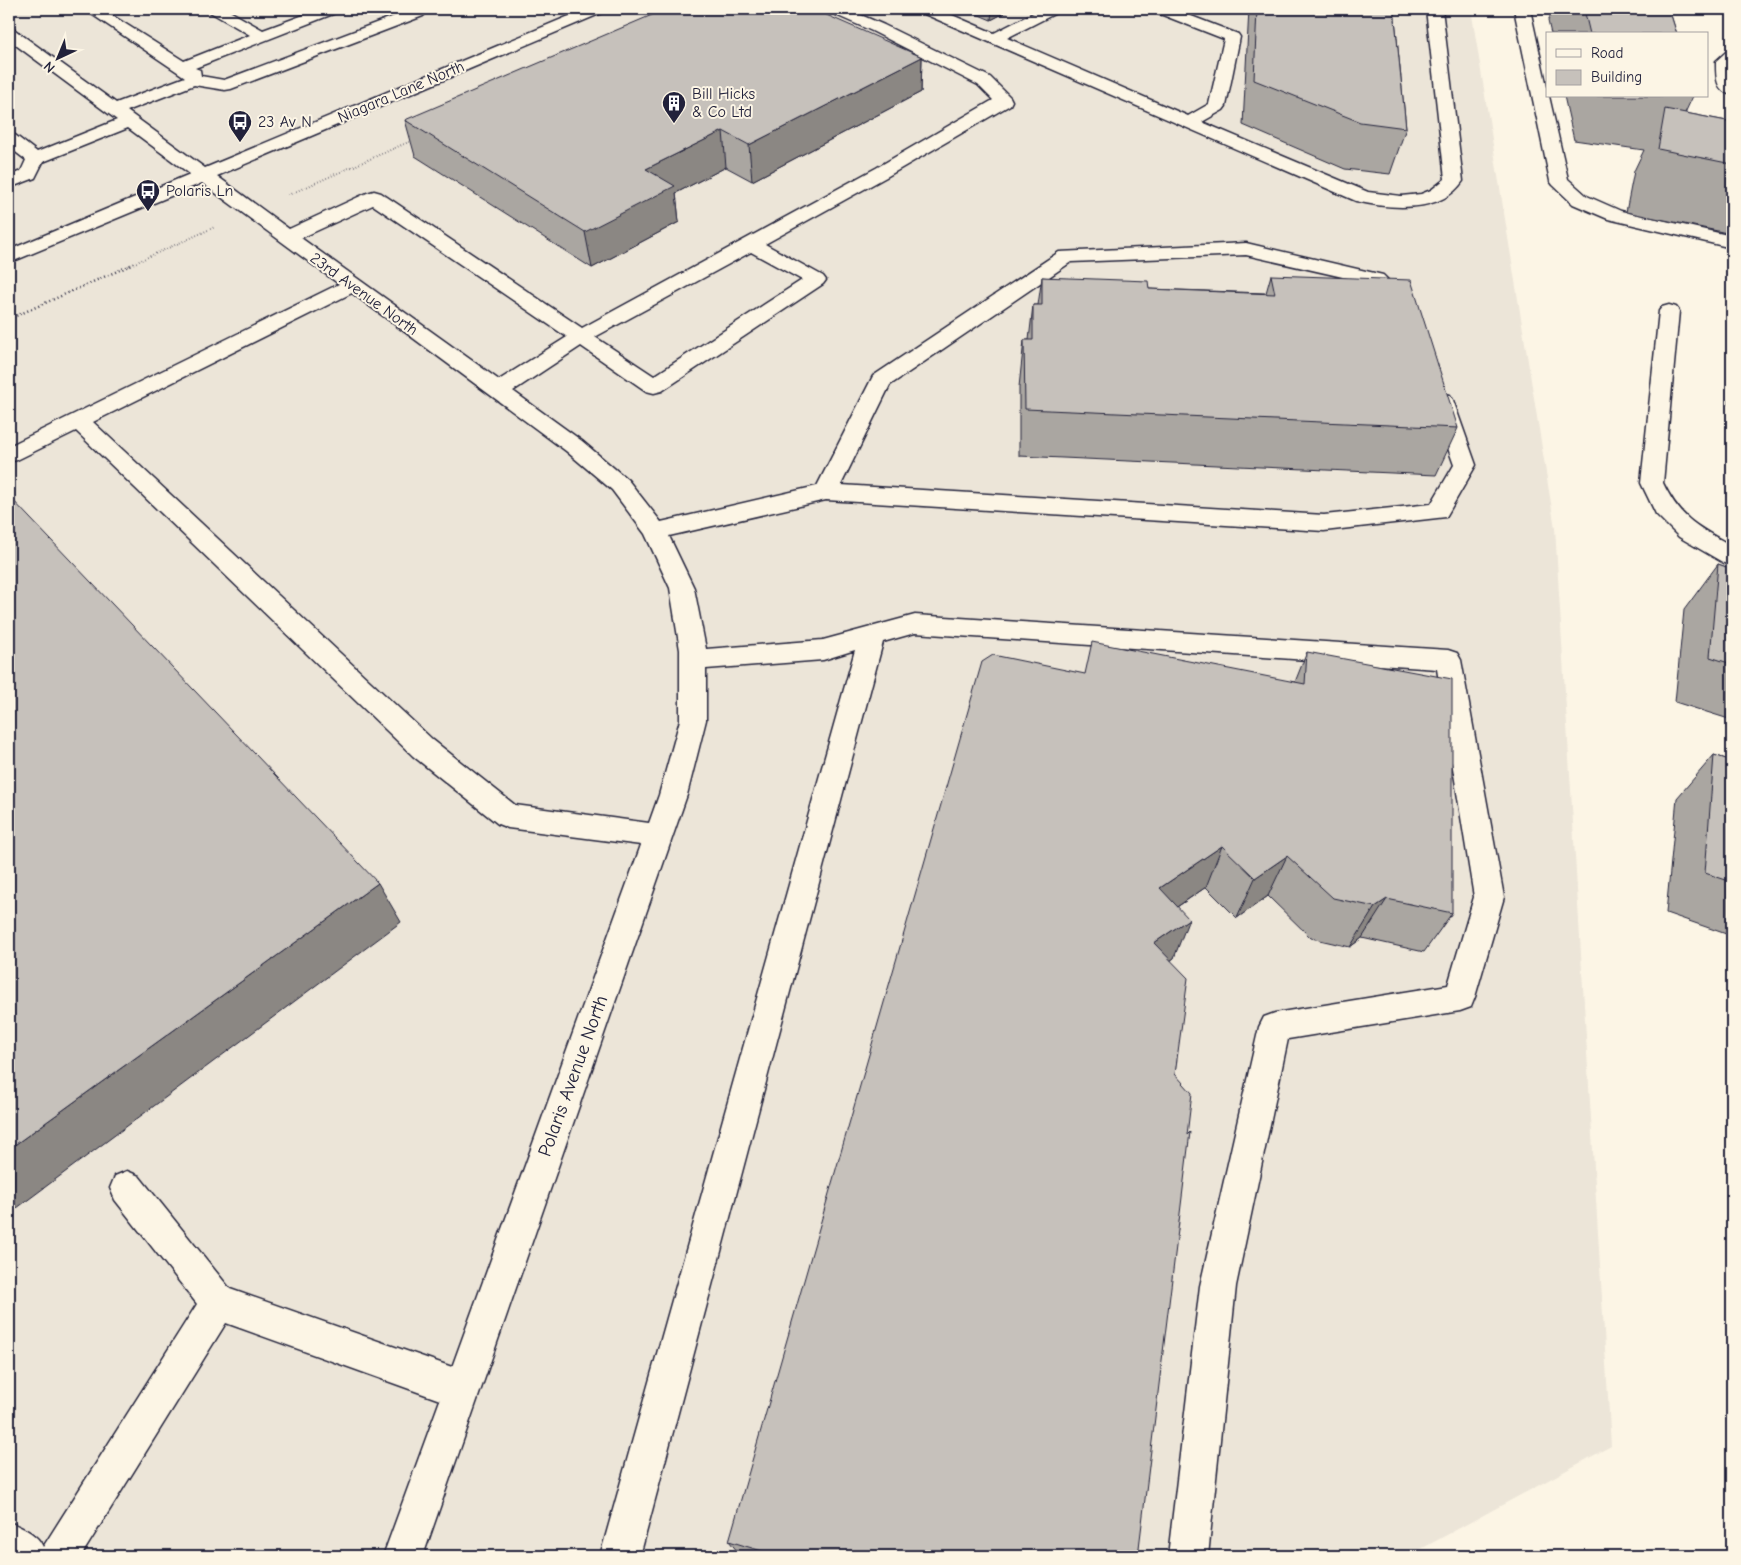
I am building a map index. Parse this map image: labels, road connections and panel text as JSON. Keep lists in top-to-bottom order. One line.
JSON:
{"streets":{"street":["Niagara Lane North","23rd Avenue North","Polaris Avenue North"]},"crossings":[["Niagara Lane North","23rd Avenue North"],["23rd Avenue North","Polaris Avenue North"]],"places":{"building":["Bill Hicks & Co Ltd"],"bus stop":["23 Av N","Polaris Ln"]},"legend":["Road","Building"],"north":"bottom left"}
